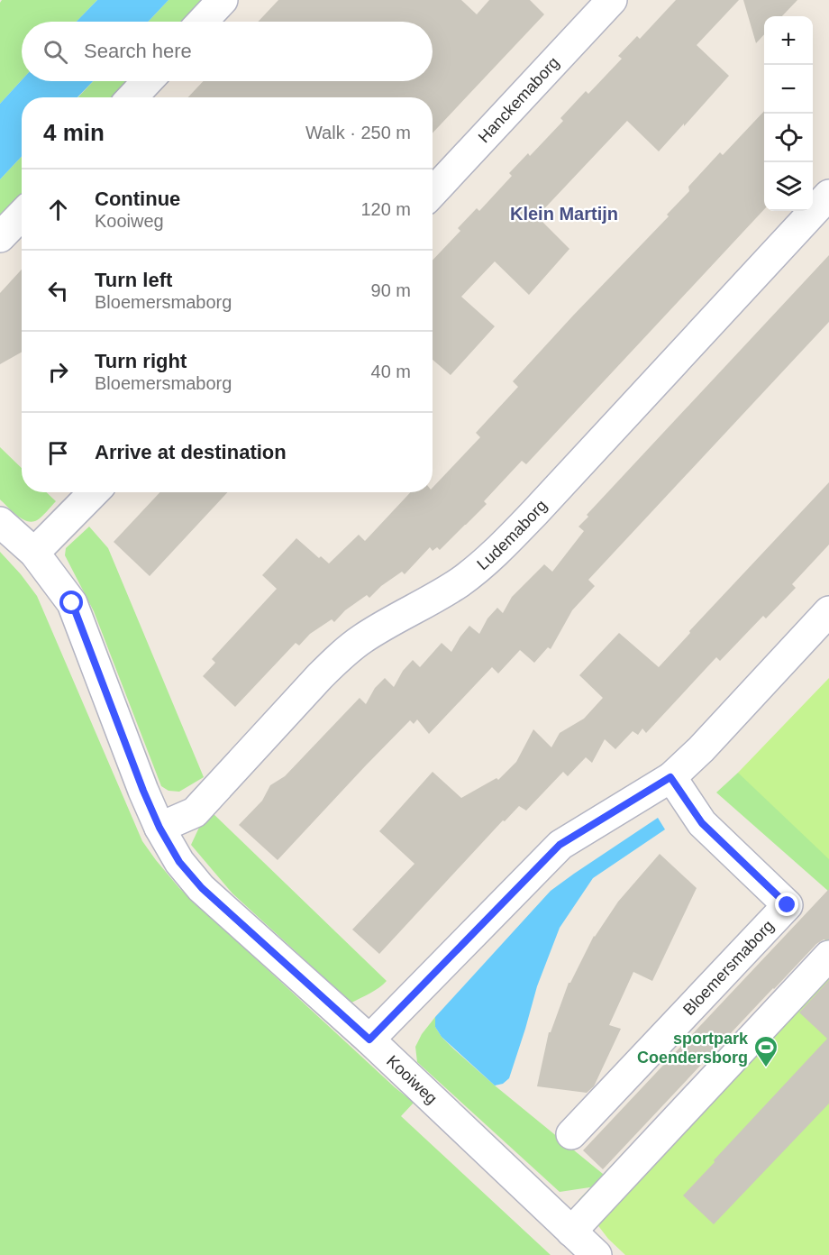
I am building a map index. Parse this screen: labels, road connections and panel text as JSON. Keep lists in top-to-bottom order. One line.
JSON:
{"streets":{"street":["Hanckemaborg","Ludemaborg","Bloemersmaborg","Kooiweg"]},"crossings":[["Ludemaborg","Kooiweg"]],"districts":["Klein Martijn"],"places":{"sports":["sportpark Coendersborg"]},"page":{"map_buttons":["+","−"],"search":"Search here","heading":["4 min","Walk · 250 m"],"list":[["Continue","Kooiweg","120 m"],["Turn left","Bloemersmaborg","90 m"],["Turn right","Bloemersmaborg","40 m"],"Arrive at destination"]}}
